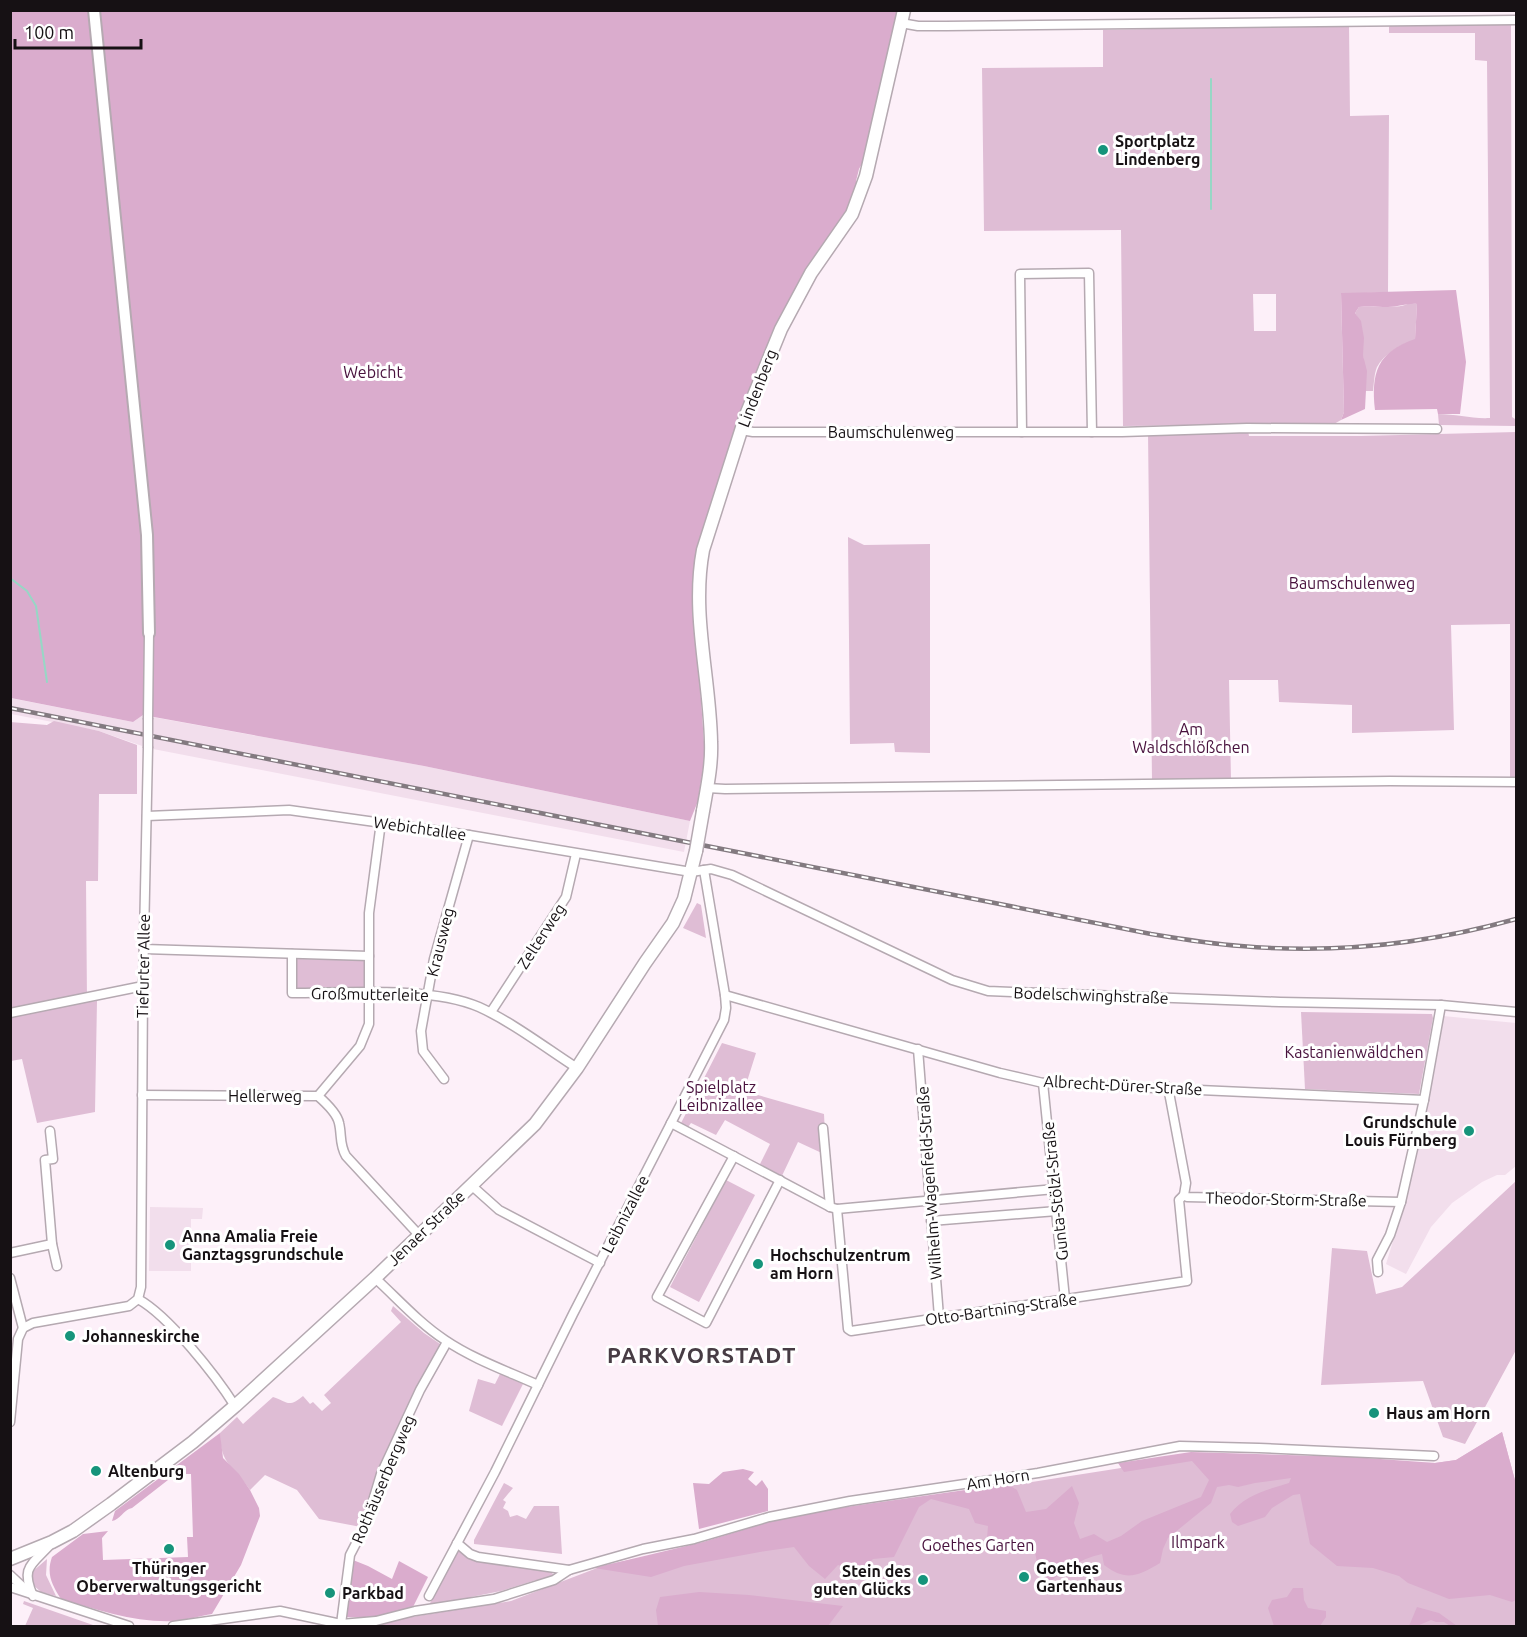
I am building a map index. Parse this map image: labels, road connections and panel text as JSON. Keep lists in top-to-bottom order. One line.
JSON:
{"streets":{"main road":["Lindenberg","Jenaer Straße"],"street":["Baumschulenweg","Webichtallee","Zelterweg","Krausweg","Tiefurter Allee","Großmutterleite","Bodelschwinghstraße","Albrecht-Dürer-Straße","Hellerweg","Wilhelm-Wagenfeld-Straße","Gunta-Stölzl-Straße","Theodor-Storm-Straße","Leibnizallee","Otto-Bartning-Straße","Rothäuserbergweg","Am Horn"]},"crossings":[["Lindenberg","Baumschulenweg"],["Lindenberg","Jenaer Straße"],["Webichtallee","Zelterweg"],["Webichtallee","Krausweg"],["Webichtallee","Tiefurter Allee"],["Webichtallee","Bodelschwinghstraße"],["Webichtallee","Jenaer Straße"],["Zelterweg","Großmutterleite"],["Krausweg","Großmutterleite"],["Tiefurter Allee","Hellerweg"],["Großmutterleite","Jenaer Straße"],["Bodelschwinghstraße","Leibnizallee"],["Bodelschwinghstraße","Jenaer Straße"],["Albrecht-Dürer-Straße","Wilhelm-Wagenfeld-Straße"],["Albrecht-Dürer-Straße","Gunta-Stölzl-Straße"],["Albrecht-Dürer-Straße","Theodor-Storm-Straße"],["Albrecht-Dürer-Straße","Leibnizallee"],["Hellerweg","Jenaer Straße"],["Wilhelm-Wagenfeld-Straße","Otto-Bartning-Straße"],["Gunta-Stölzl-Straße","Otto-Bartning-Straße"],["Theodor-Storm-Straße","Otto-Bartning-Straße"]],"districts":["PARKVORSTADT"],"parks":["Webicht","Baumschulenweg","Am Waldschlößchen","Kastanienwäldchen","Spielplatz Leibnizallee","Ilmpark","Goethes Garten"],"places":["Sportplatz Lindenberg","Grundschule Louis Fürnberg","Anna Amalia Freie Ganztagsgrundschule","Hochschulzentrum am Horn","Johanneskirche","Haus am Horn","Altenburg","Thüringer Oberverwaltungsgericht","Goethes Gartenhaus","Stein des guten Glücks","Parkbad"],"scale_bar":"100 m"}
